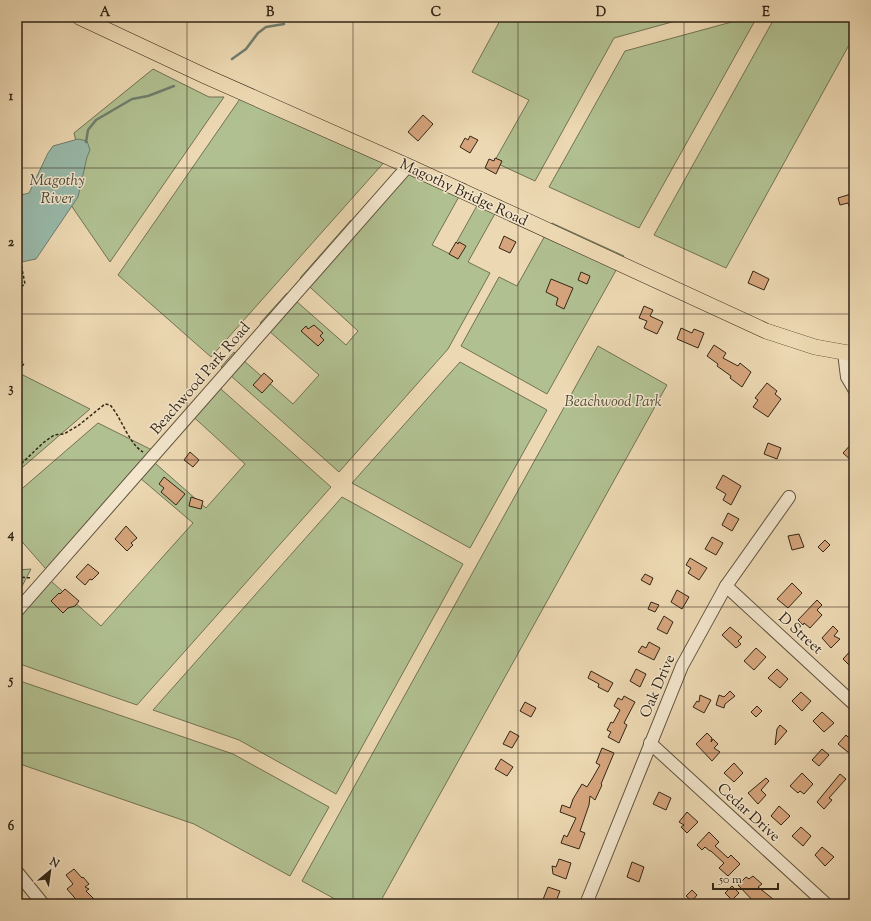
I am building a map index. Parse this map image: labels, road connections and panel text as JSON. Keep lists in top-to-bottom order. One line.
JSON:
{"streets":{"main road":["Magothy Bridge Road"],"street":["Beachwood Park Road","D Street","Oak Drive","Cedar Drive"]},"crossings":[["Magothy Bridge Road","Beachwood Park Road"],["D Street","Oak Drive"],["Oak Drive","Cedar Drive"]],"water":["Magothy River"],"parks":["Beachwood Park"],"scale_bar":"50 m","north":"top right","grid":{"columns":["A","B","C","D","E"],"rows":["1","2","3","4","5","6"]}}
